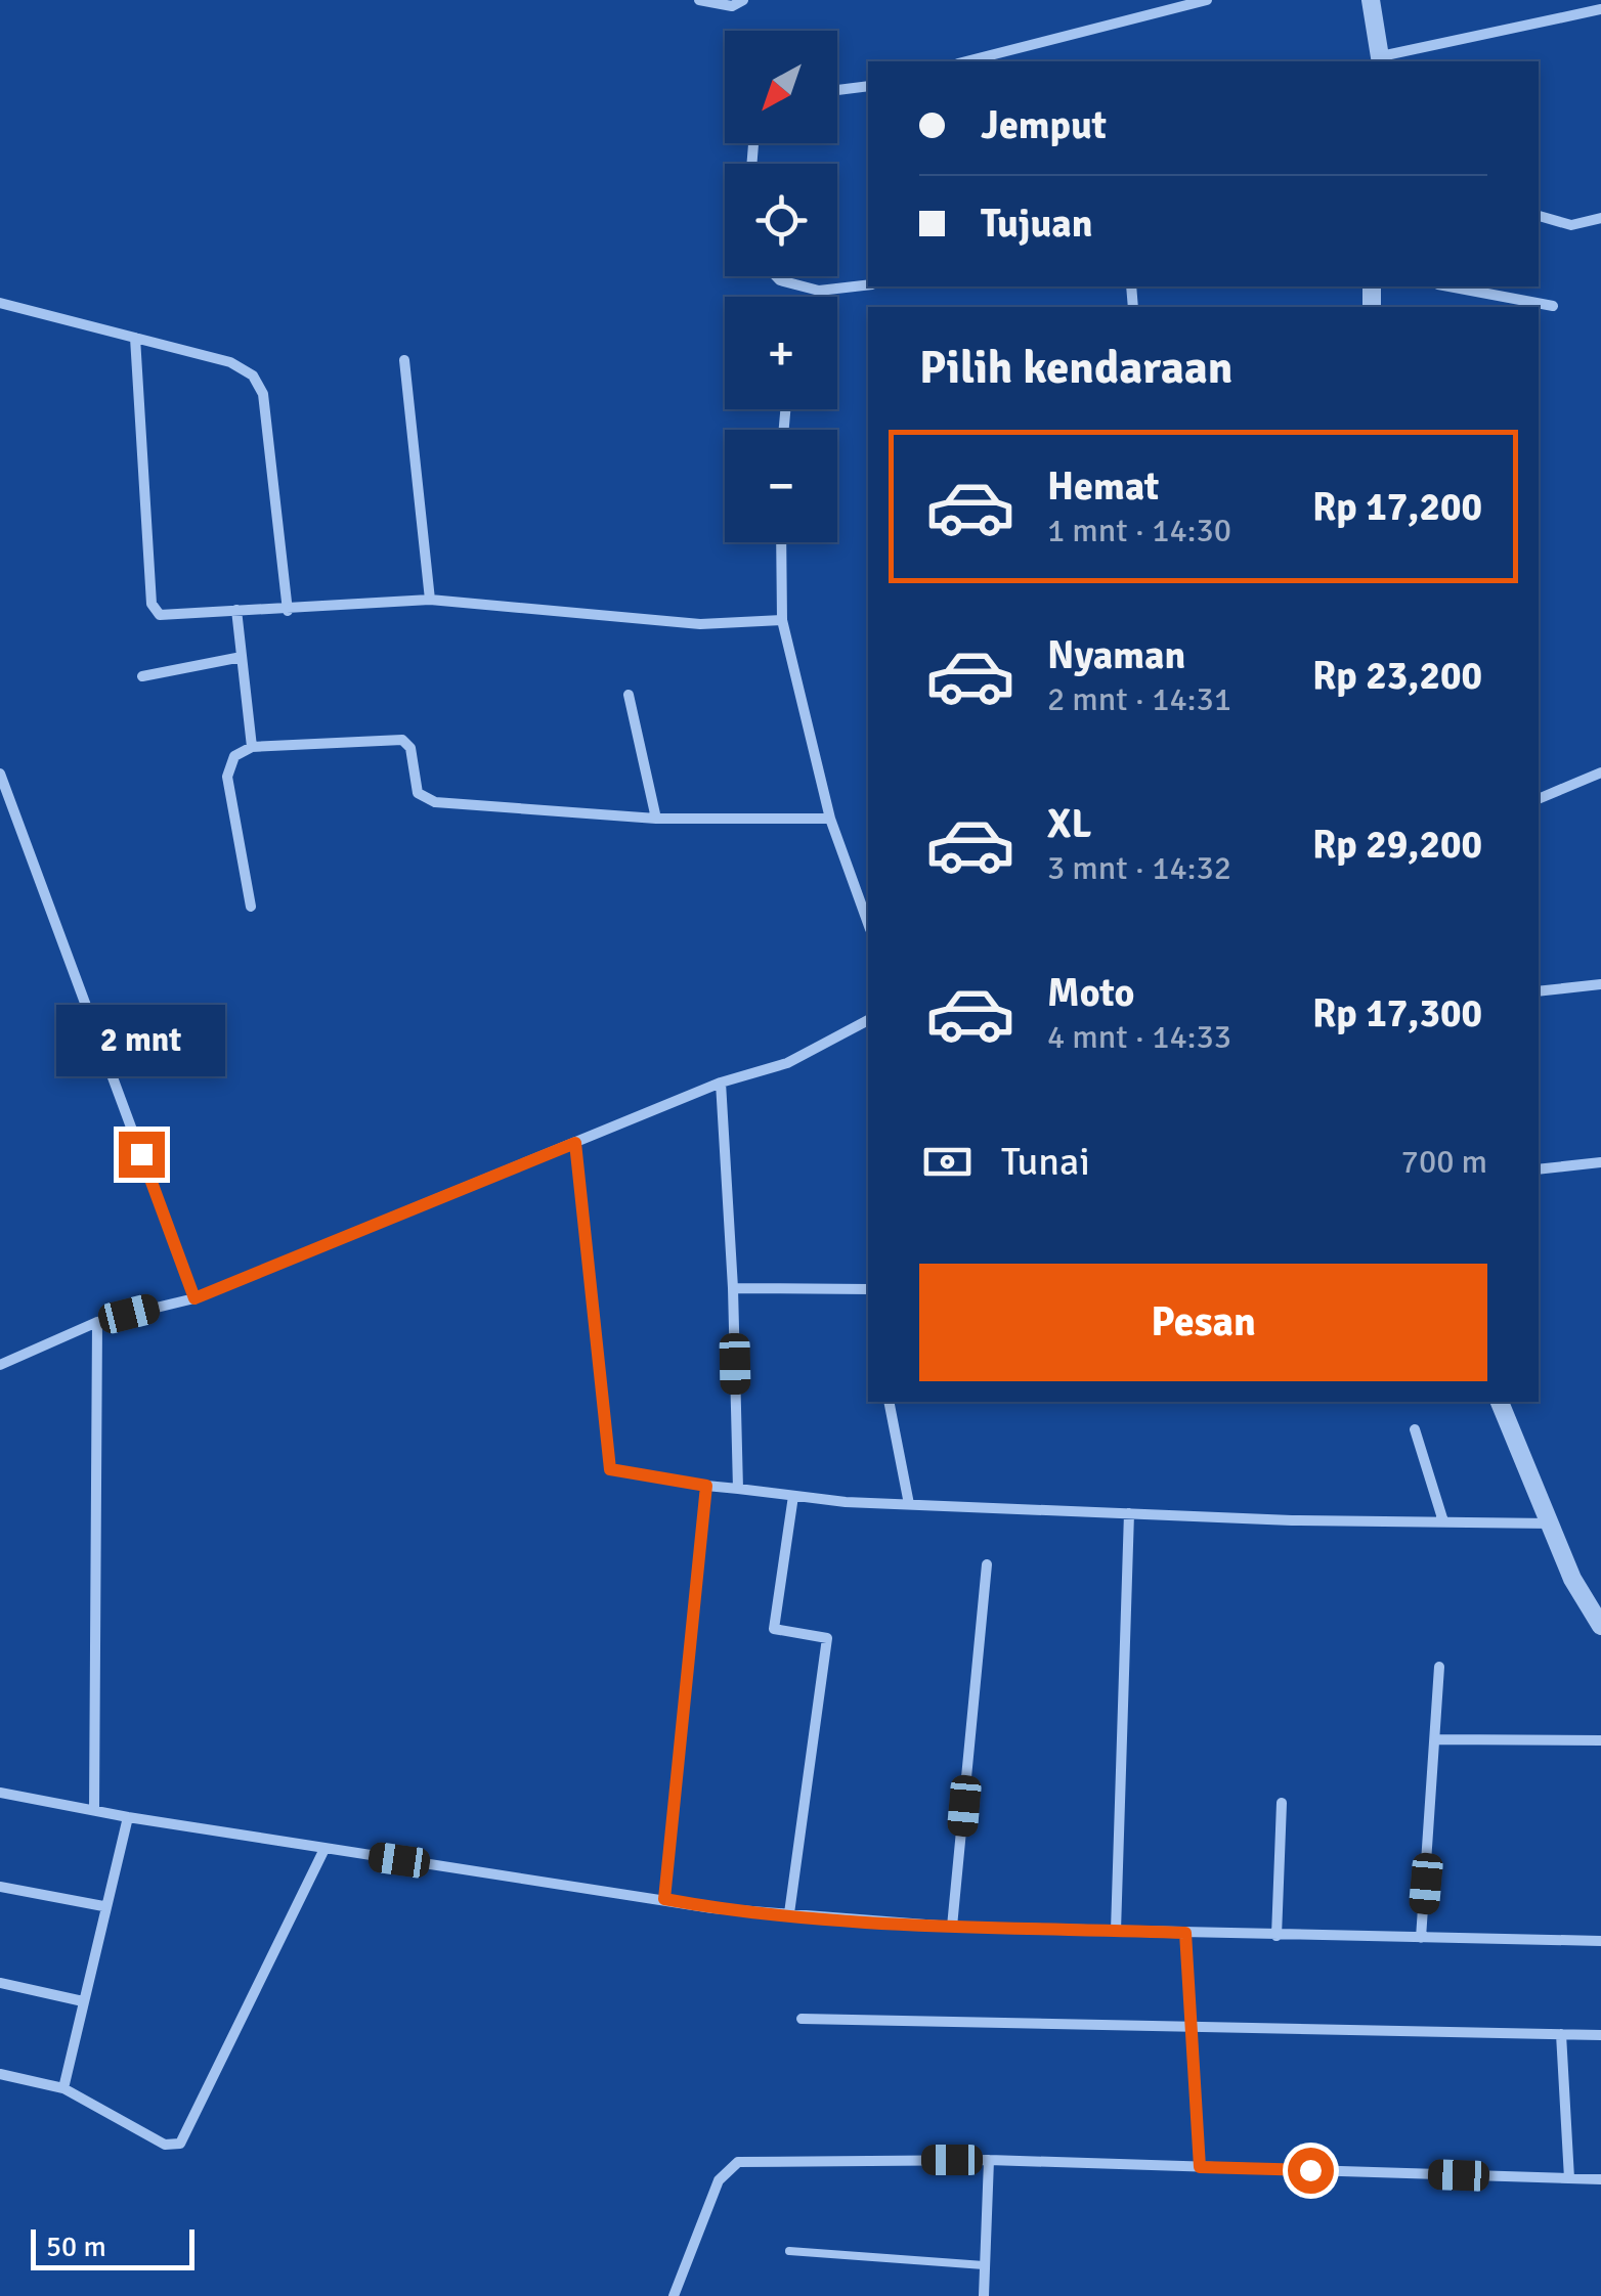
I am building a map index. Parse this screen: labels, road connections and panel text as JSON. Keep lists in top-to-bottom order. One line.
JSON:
{"scale_bar":"50 m","north":"bottom left","page":{"map_buttons":["+","−"],"banner":["Jemput","Tujuan"],"heading":"Pilih kendaraan","list":[{"name":"Hemat","note":"1 mnt · 14:30","value":"Rp 17,200"},{"name":"Nyaman","note":"2 mnt · 14:31","value":"Rp 23,200"},{"name":"XL","note":"3 mnt · 14:32","value":"Rp 29,200"},{"name":"Moto","note":"4 mnt · 14:33","value":"Rp 17,300"}],"bubble":"2 mnt","pay":["Tunai","700 m"],"buttons":"Pesan","scale":"50 m"}}
